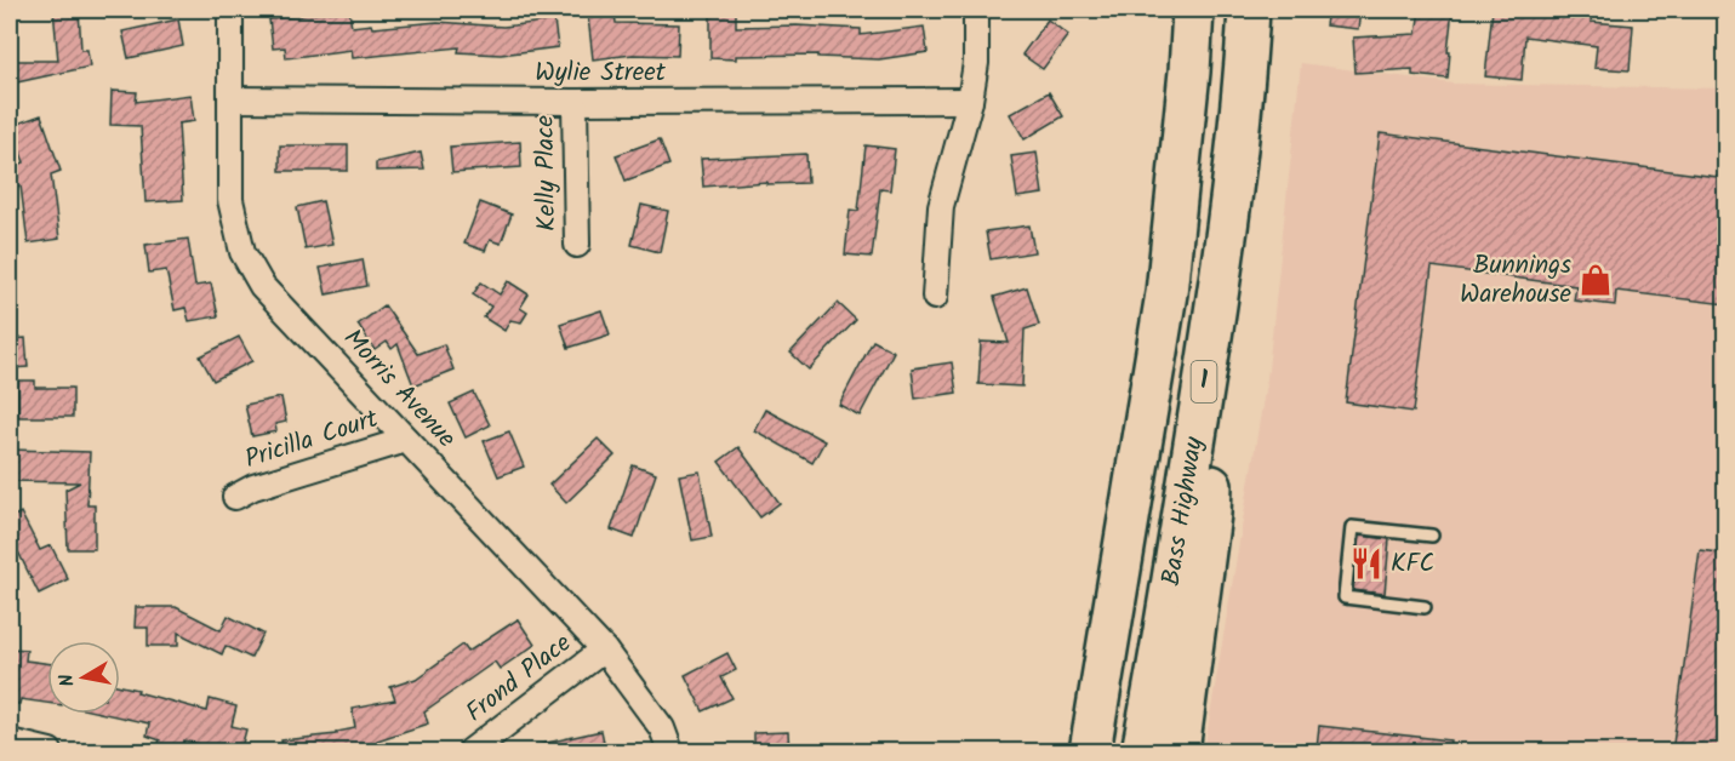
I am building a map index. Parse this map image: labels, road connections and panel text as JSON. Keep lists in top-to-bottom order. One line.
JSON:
{"streets":{"highway":["1","Bass Highway"],"street":["Wylie Street","Kelly Place","Morris Avenue","Pricilla Court","Frond Place"]},"crossings":[["Wylie Street","Kelly Place"],["Wylie Street","Morris Avenue"],["Morris Avenue","Pricilla Court"],["Morris Avenue","Frond Place"]],"places":{"shop":["Bunnings Warehouse"],"restaurant":["KFC"]},"north":"left"}
